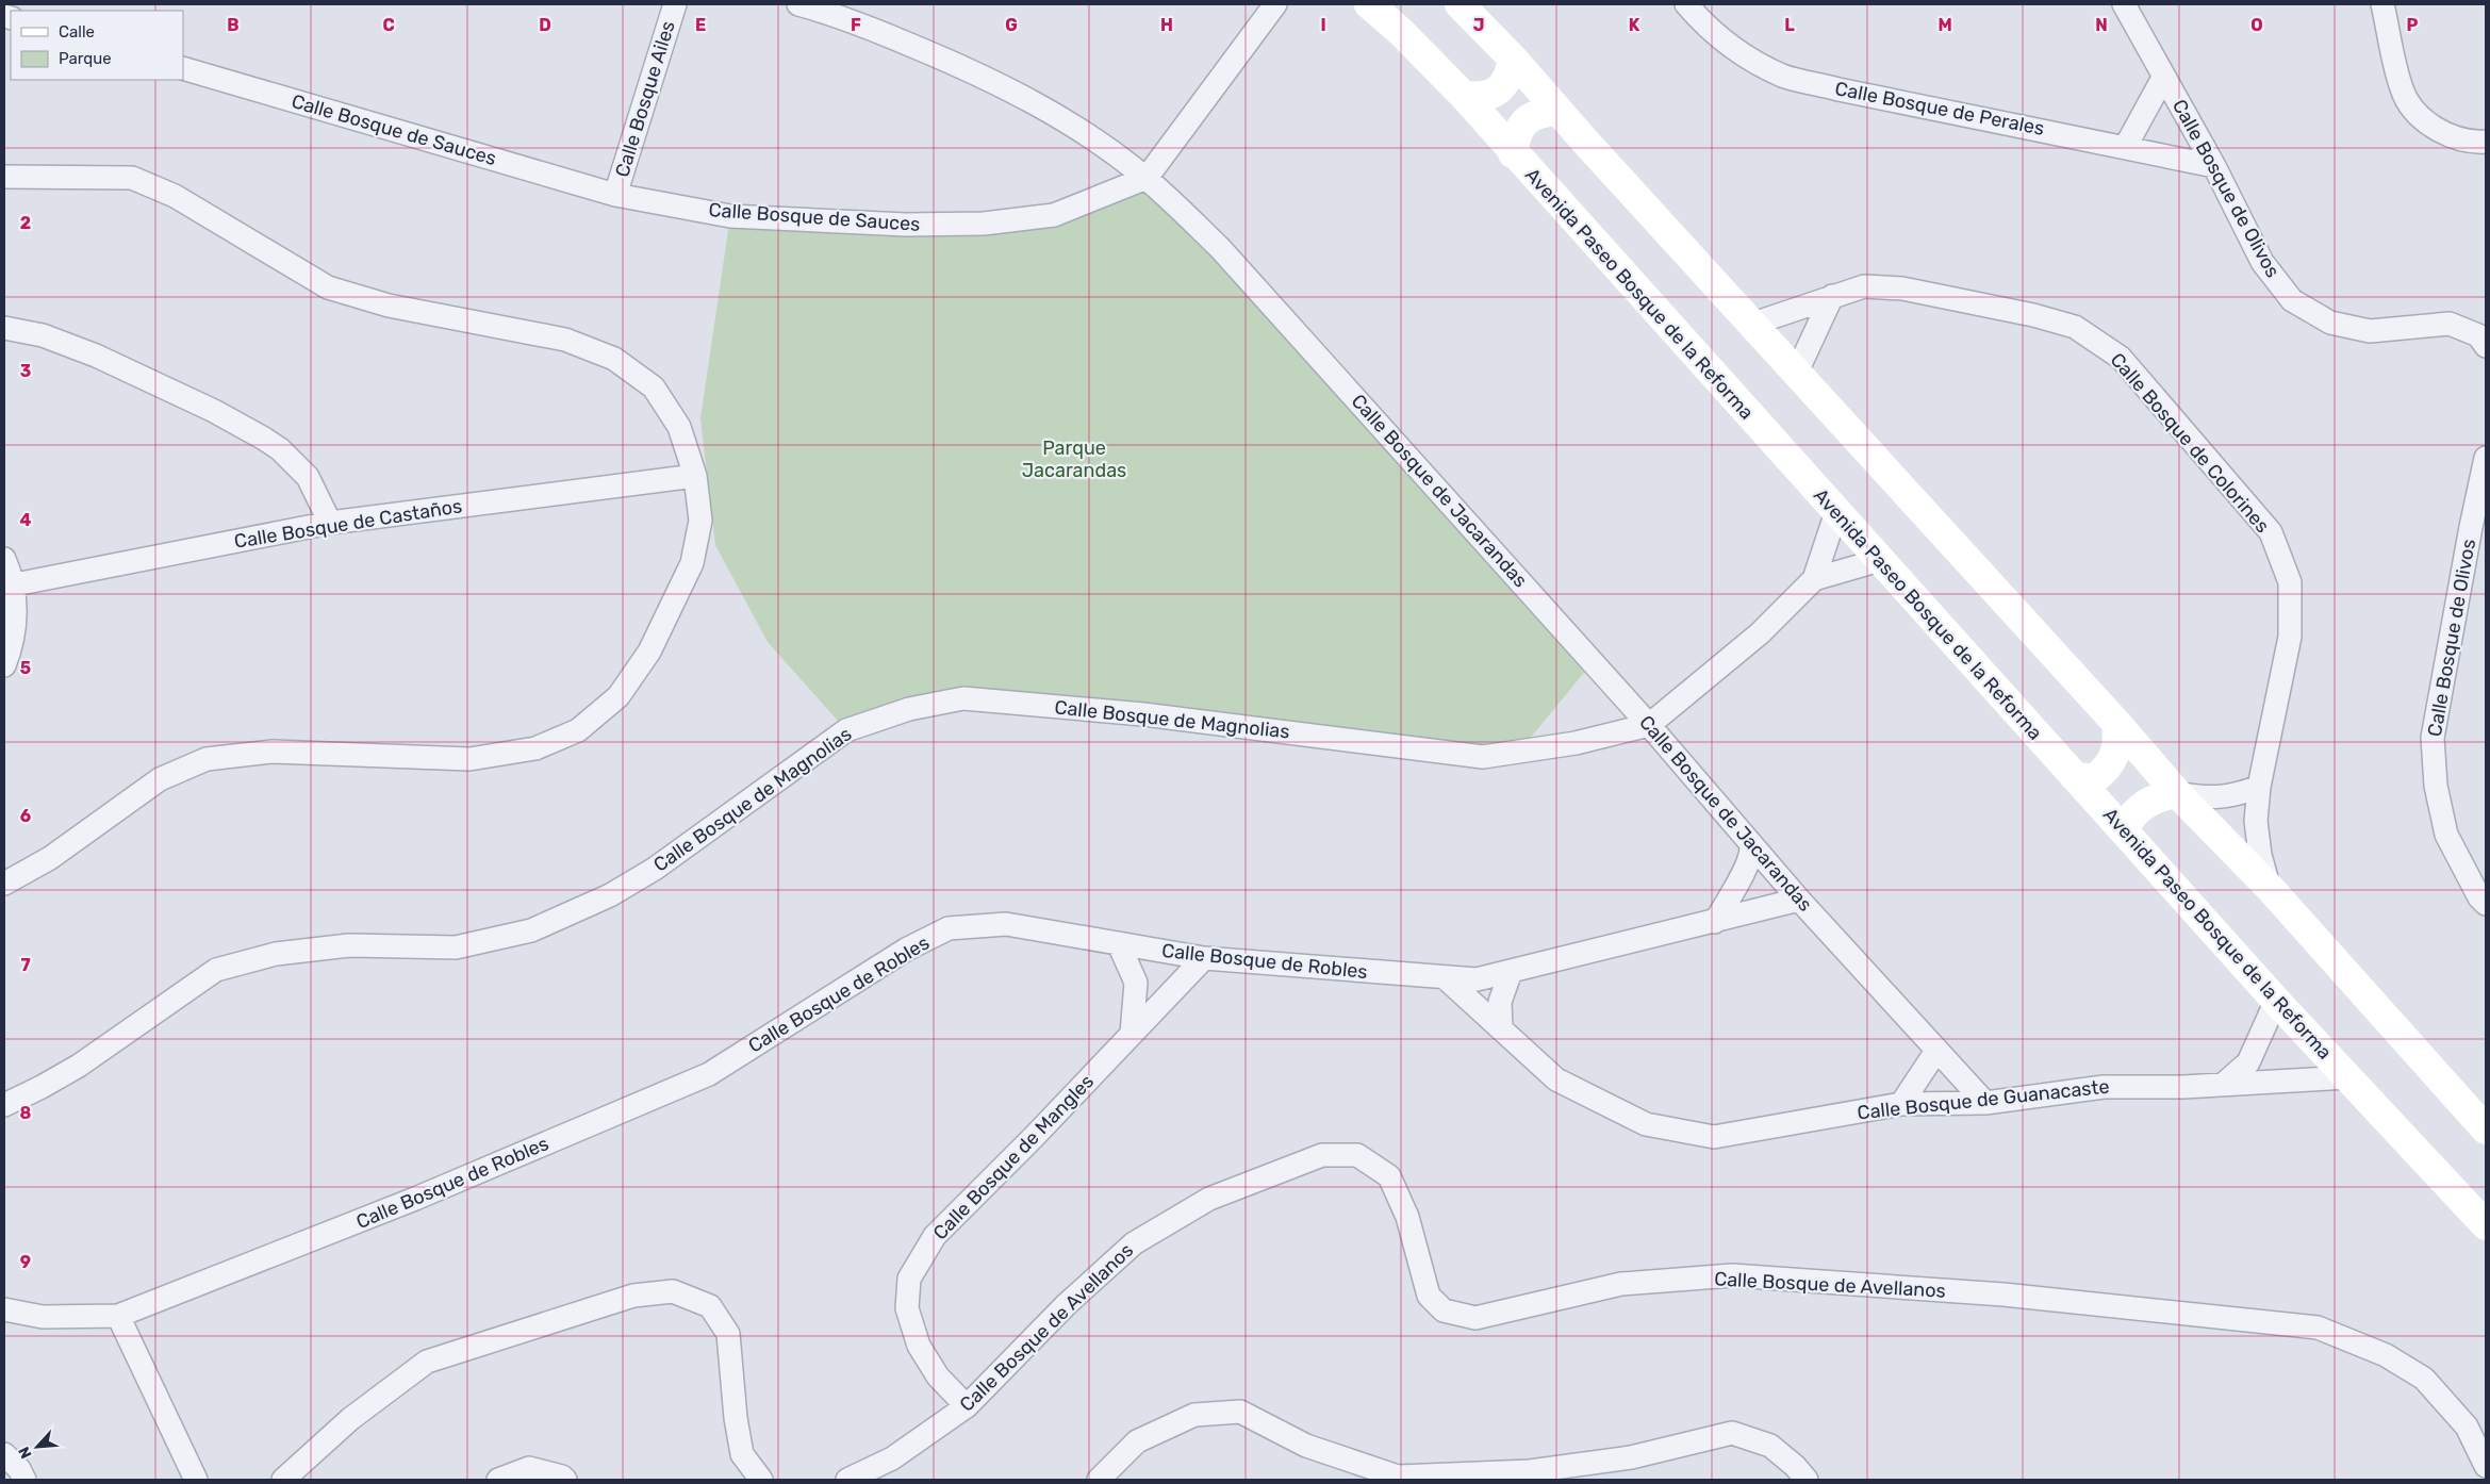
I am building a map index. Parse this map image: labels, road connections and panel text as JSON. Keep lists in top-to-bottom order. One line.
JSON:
{"streets":{"main road":["Avenida Paseo Bosque de la Reforma"],"street":["Calle Bosque Ailes","Calle Bosque de Perales","Calle Bosque de Sauces","Calle Bosque de Olivos","Calle Bosque de Colorines","Calle Bosque de Jacarandas","Calle Bosque de Castaños","Calle Bosque de Magnolias","Calle Bosque de Robles","Calle Bosque de Guanacaste","Calle Bosque de Mangles","Calle Bosque de Avellanos"]},"crossings":[["Calle Bosque Ailes","Calle Bosque de Sauces"],["Calle Bosque de Perales","Calle Bosque de Olivos"],["Calle Bosque de Sauces","Calle Bosque de Jacarandas"],["Avenida Paseo Bosque de la Reforma","Calle Bosque de Magnolias"],["Avenida Paseo Bosque de la Reforma","Calle Bosque de Guanacaste"],["Calle Bosque de Jacarandas","Calle Bosque de Magnolias"],["Calle Bosque de Jacarandas","Calle Bosque de Robles"],["Calle Bosque de Jacarandas","Calle Bosque de Guanacaste"],["Calle Bosque de Robles","Calle Bosque de Guanacaste"],["Calle Bosque de Robles","Calle Bosque de Mangles"],["Calle Bosque de Mangles","Calle Bosque de Avellanos"]],"parks":["Parque Jacarandas"],"legend":["Calle","Parque"],"north":"bottom left","grid":{"columns":["B","C","D","E","F","G","H","I","J","K","L","M","N","O","P"],"rows":["2","3","4","5","6","7","8","9"]}}
